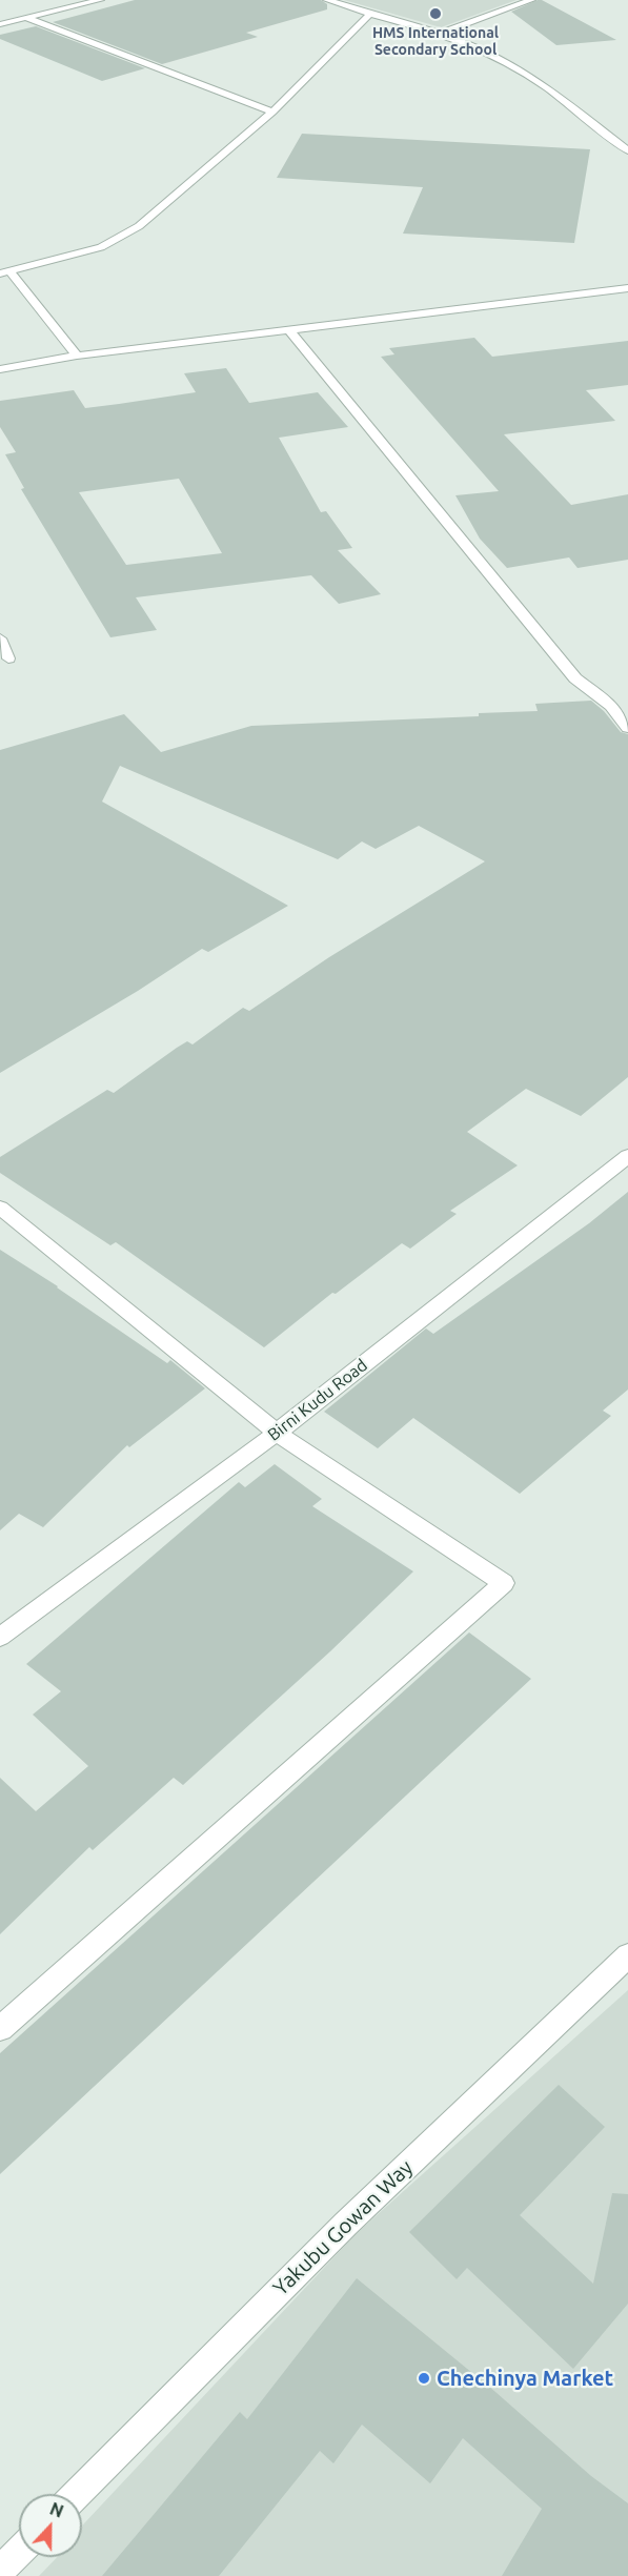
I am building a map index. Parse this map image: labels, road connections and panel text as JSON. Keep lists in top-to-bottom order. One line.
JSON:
{"streets":{"street":["Birni Kudu Road","Yakubu Gowan Way"]},"places":["HMS International Secondary School","Chechinya Market"],"north":"top"}
